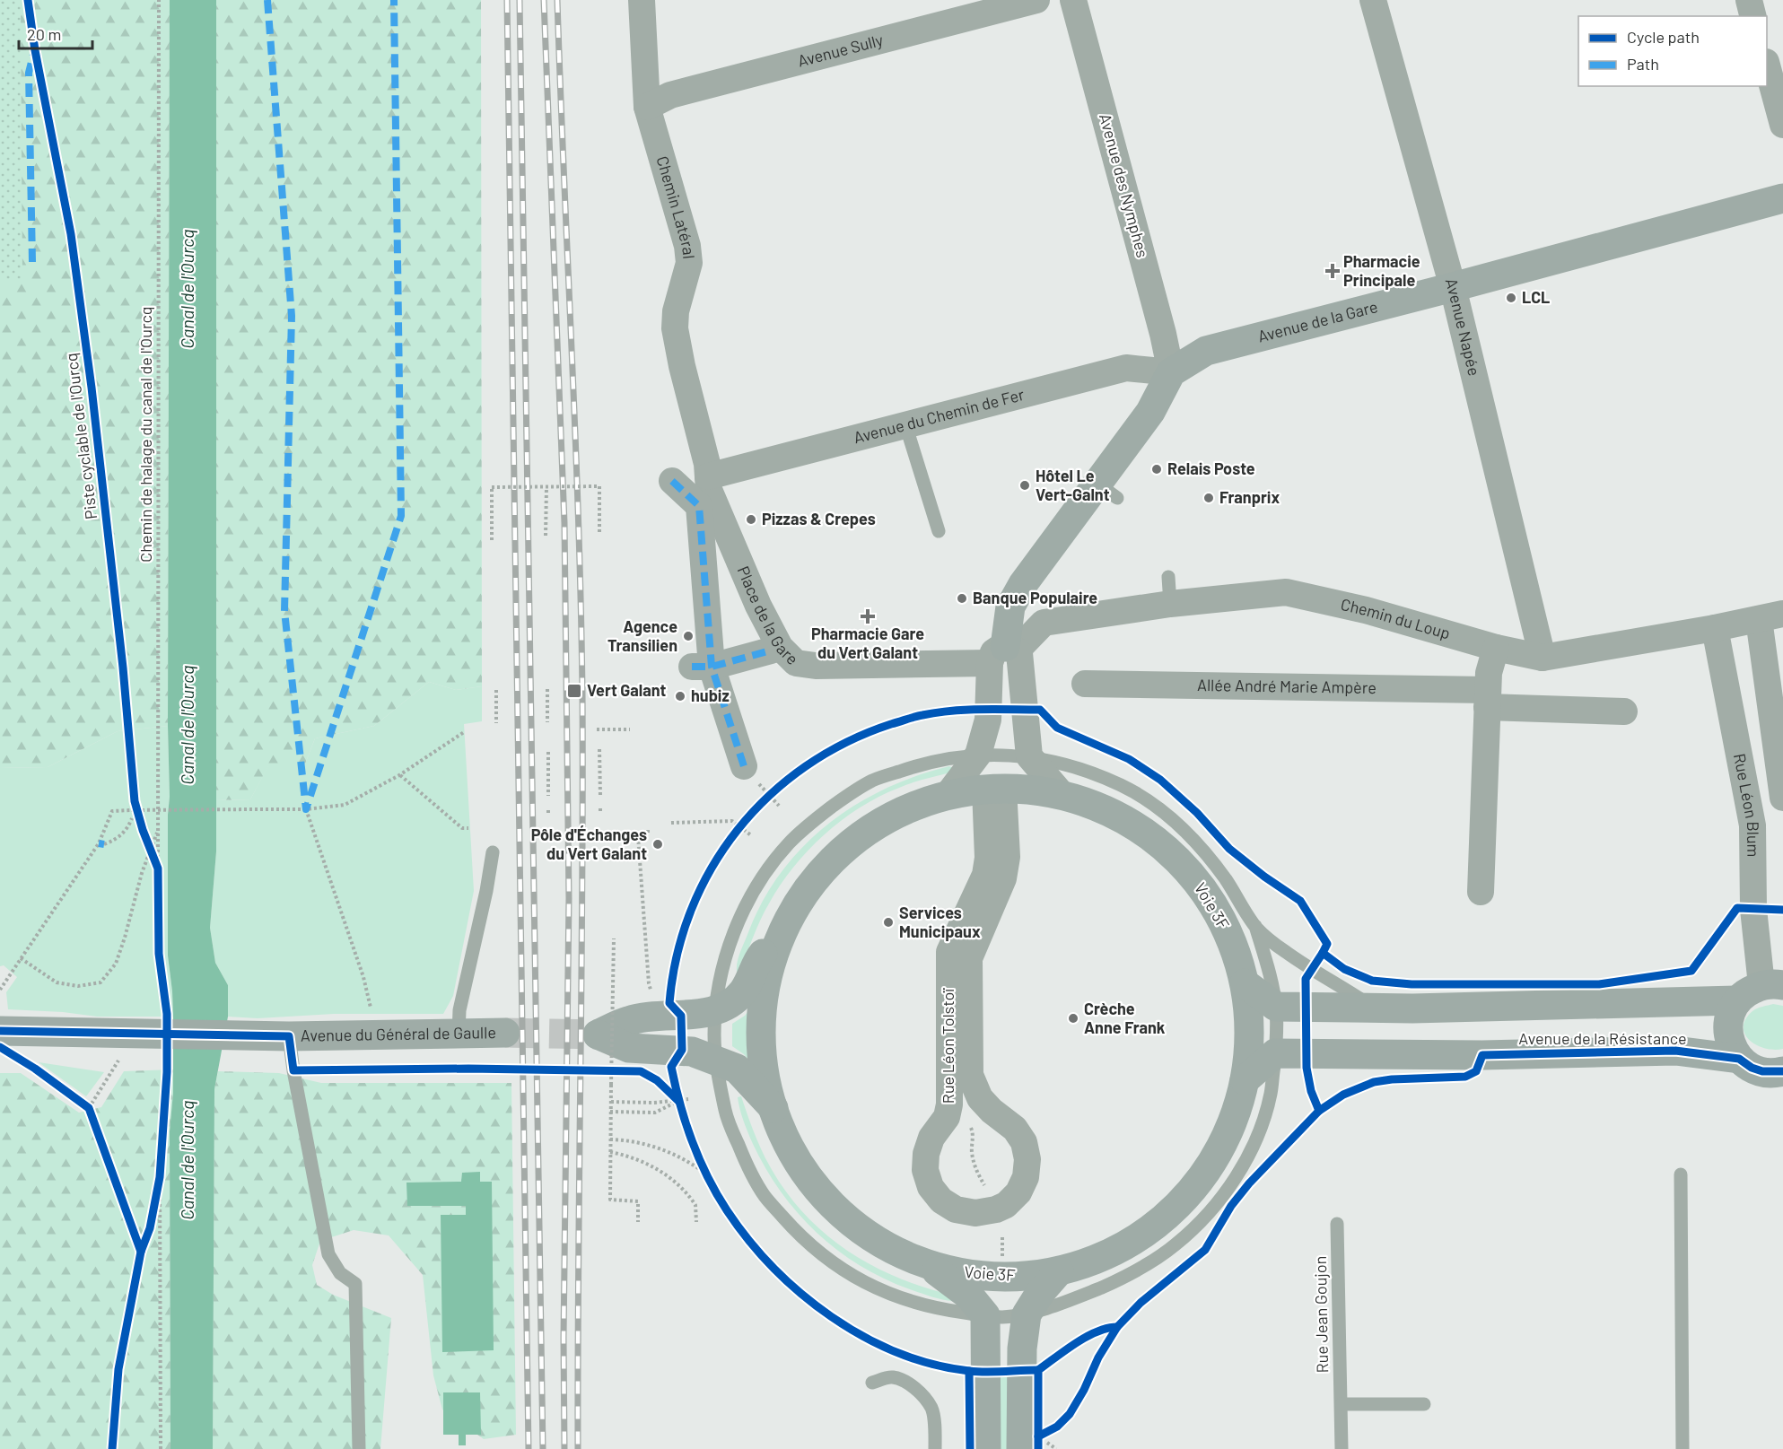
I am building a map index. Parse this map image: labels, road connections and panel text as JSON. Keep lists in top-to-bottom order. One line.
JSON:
{"streets":{"main road":["Avenue de la Gare","Voie 3F","Avenue du Général de Gaulle","Avenue de la Résistance"],"street":["Avenue Sully","Avenue des Nymphes","Chemin Latéral","Avenue Napée","Avenue du Chemin de Fer","Place de la Gare","Chemin du Loup","Allée André Marie Ampère","Rue Léon Blum","Rue Léon Tolstoï"],"lane":["Rue Jean Goujon"],"path":["Chemin de halage du canal de l'Ourcq"],"cycle path":["Piste cyclable de l'Ourcq"]},"crossings":[["Avenue Sully","Chemin Latéral"],["Avenue des Nymphes","Avenue de la Gare"],["Avenue des Nymphes","Avenue du Chemin de Fer"],["Chemin Latéral","Avenue du Chemin de Fer"],["Chemin Latéral","Place de la Gare"],["Avenue de la Gare","Avenue Napée"],["Avenue de la Gare","Avenue du Chemin de Fer"],["Avenue Napée","Chemin du Loup"],["Avenue du Chemin de Fer","Place de la Gare"],["Place de la Gare","Chemin du Loup"],["Chemin du Loup","Rue Léon Blum"],["Rue Léon Blum","Avenue de la Résistance"],["Voie 3F","Rue Léon Tolstoï"]],"water":["Canal de l'Ourcq"],"places":{"health":["Pharmacie Principale","Pharmacie Gare du Vert Galant"],"other":["LCL","Relais Poste","Hôtel Le Vert-Galnt","Franprix","Pizzas & Crepes","Banque Populaire","Agence Transilien","hubiz","Pôle d'Échanges du Vert Galant","Services Municipaux","Crèche Anne Frank"],"transit":["Vert Galant"]},"legend":["Cycle path","Path"],"scale_bar":"20 m"}
